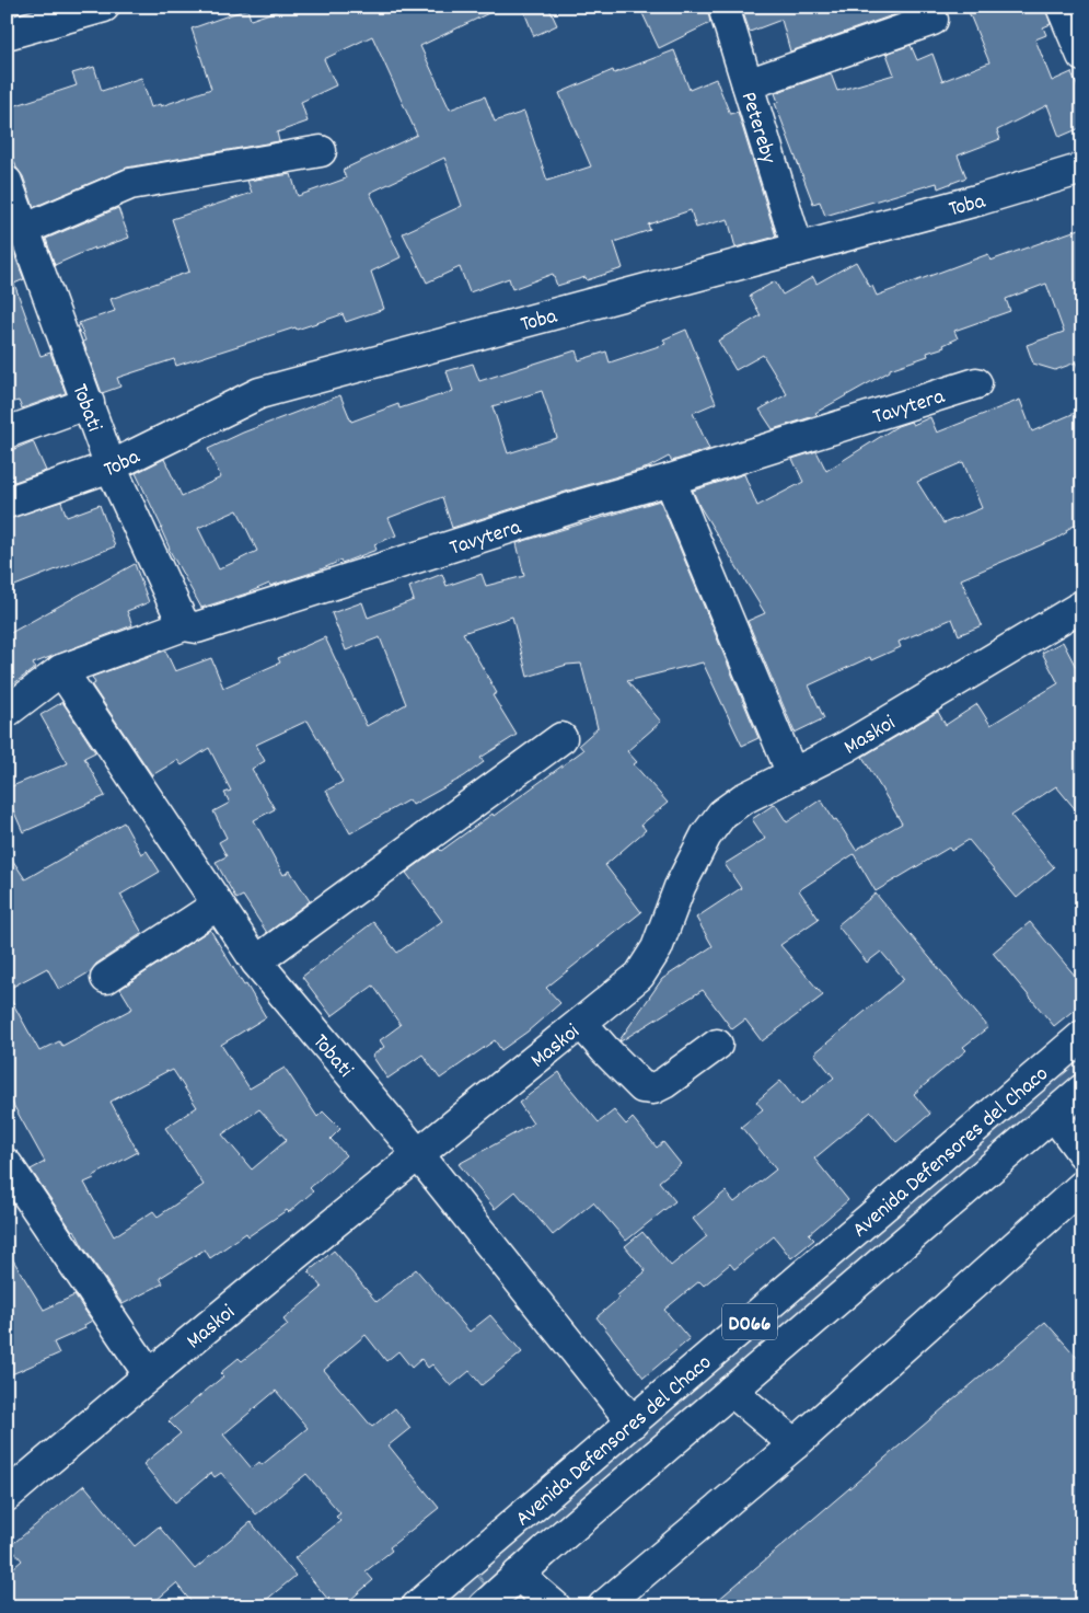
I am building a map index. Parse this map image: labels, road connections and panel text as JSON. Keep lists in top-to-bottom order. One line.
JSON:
{"streets":{"main road":["Petereby","Toba","Tavytera","Tobati","Maskoi","Avenida Defensores del Chaco","D066"]},"crossings":[["Petereby","Toba"],["Toba","Tobati"],["Tavytera","Tobati"],["Tobati","Maskoi"],["Tobati","Avenida Defensores del Chaco"]]}
